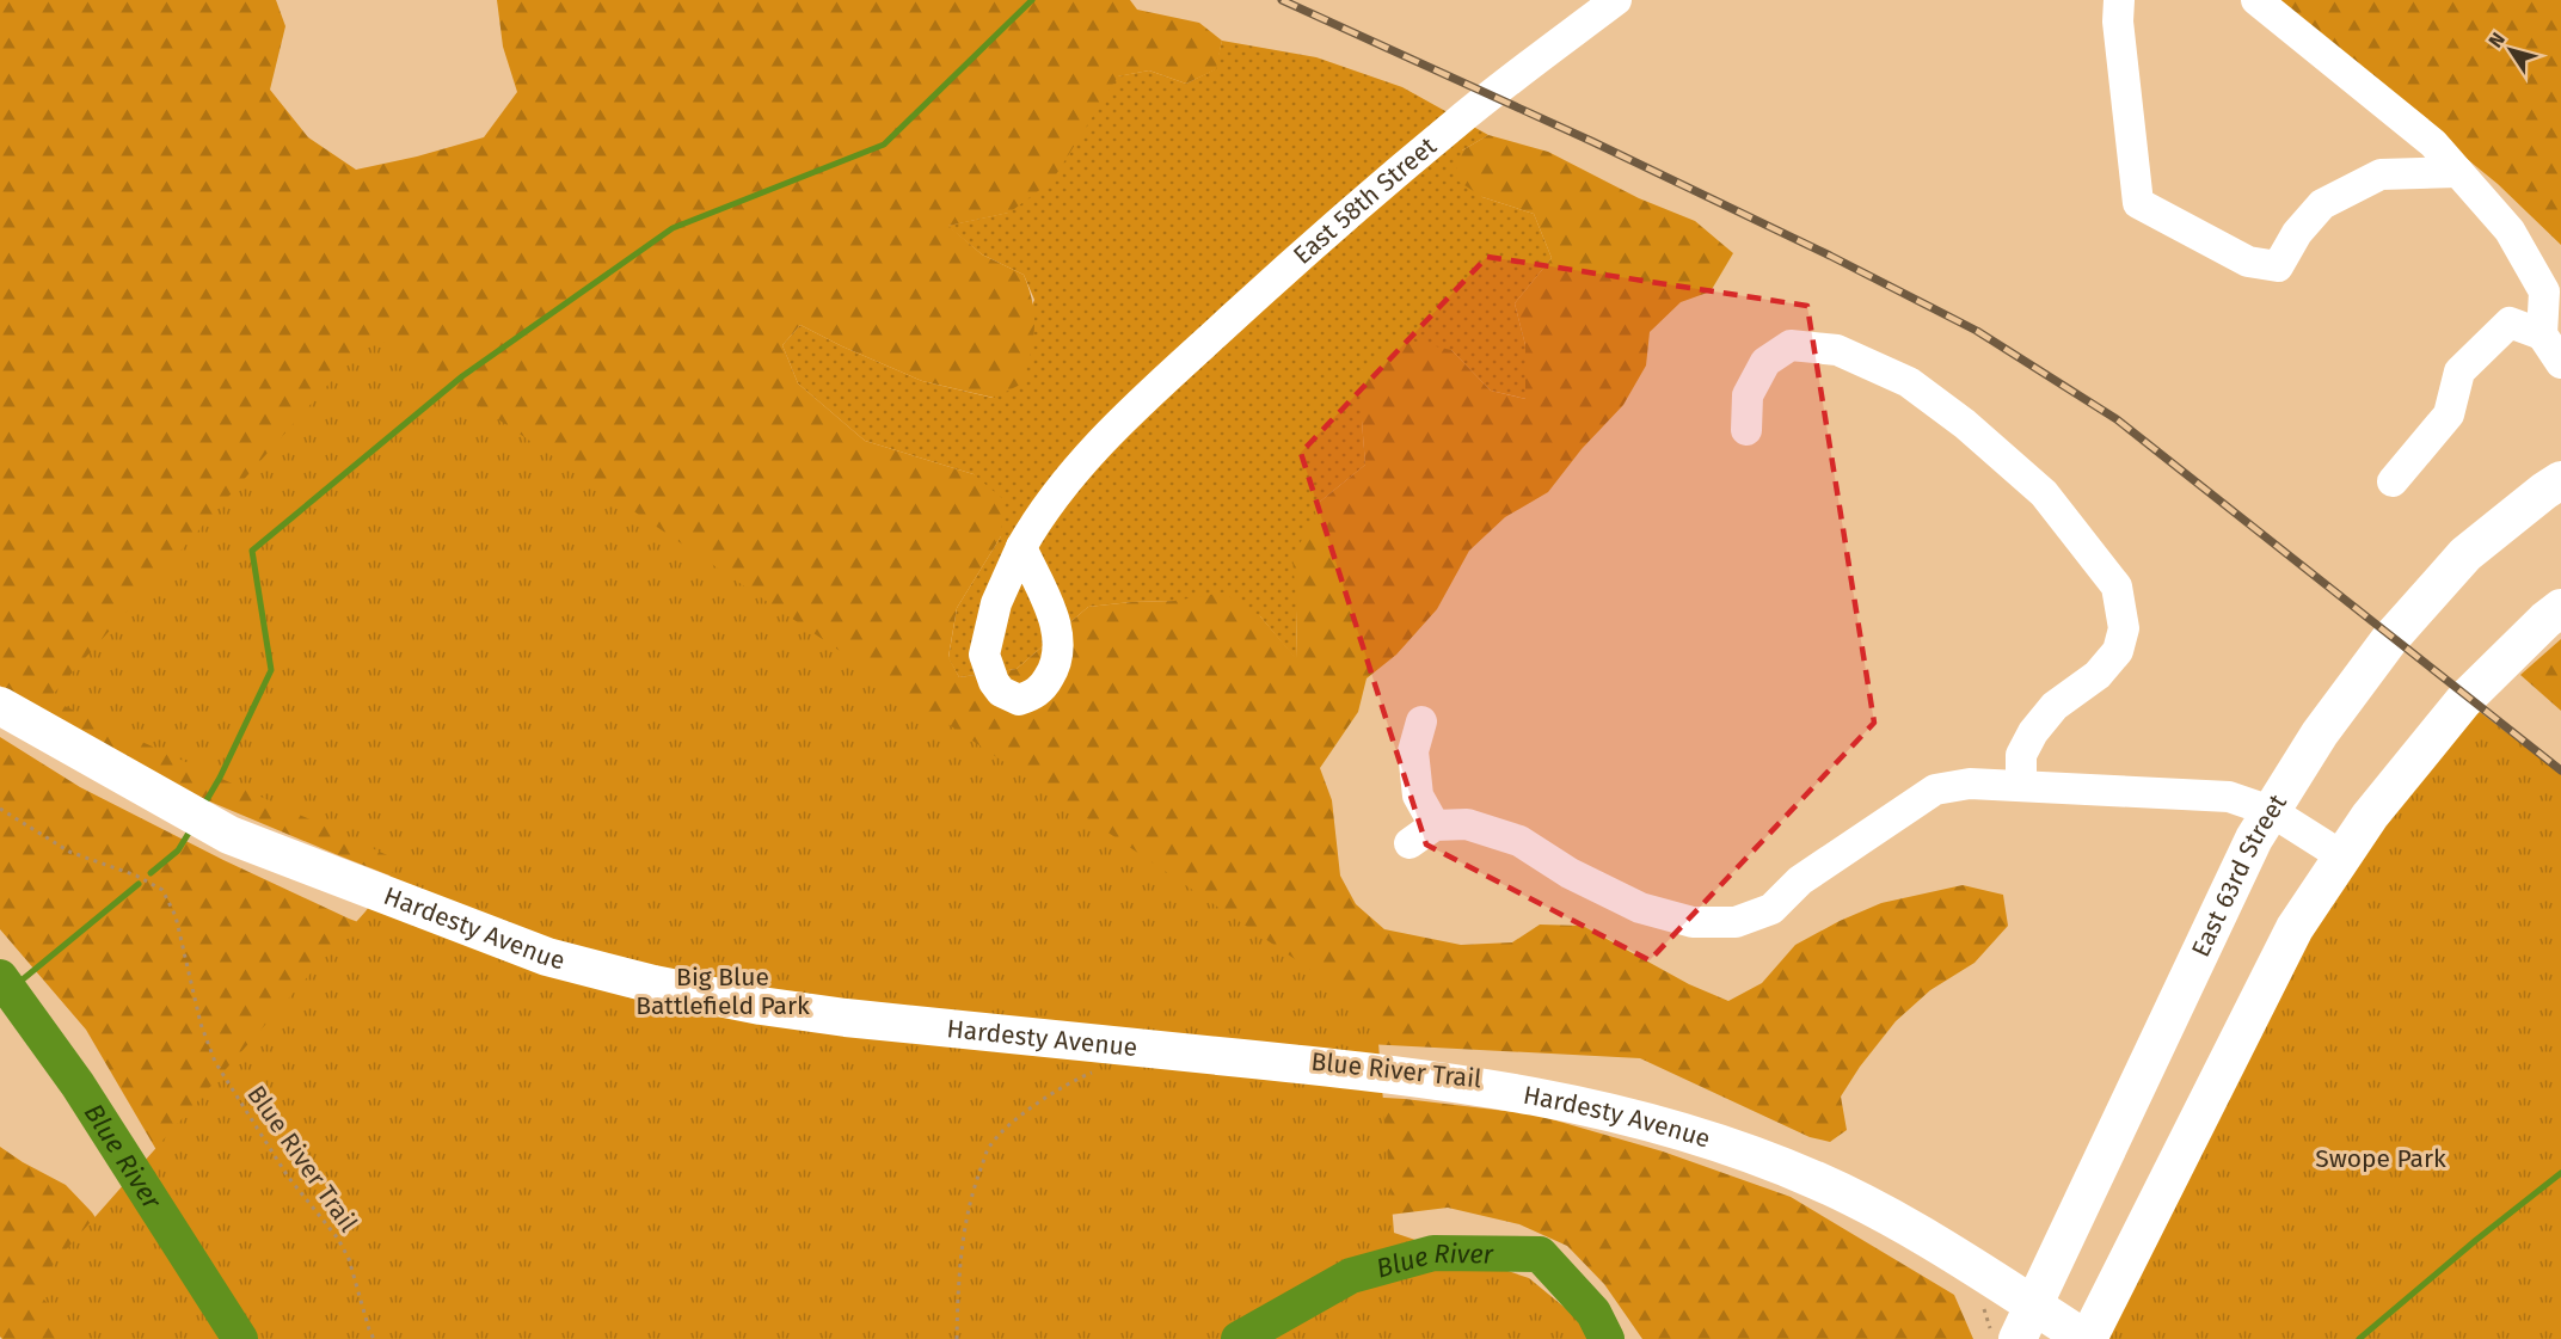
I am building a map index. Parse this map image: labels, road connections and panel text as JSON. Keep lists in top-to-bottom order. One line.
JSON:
{"streets":{"main road":["East 63rd Street","Hardesty Avenue"],"street":["East 58th Street"],"path":["Blue River Trail"]},"crossings":[["East 63rd Street","Hardesty Avenue"]],"water":["Blue River"],"parks":["Big Blue Battlefield Park","Swope Park"],"north":"top left"}
